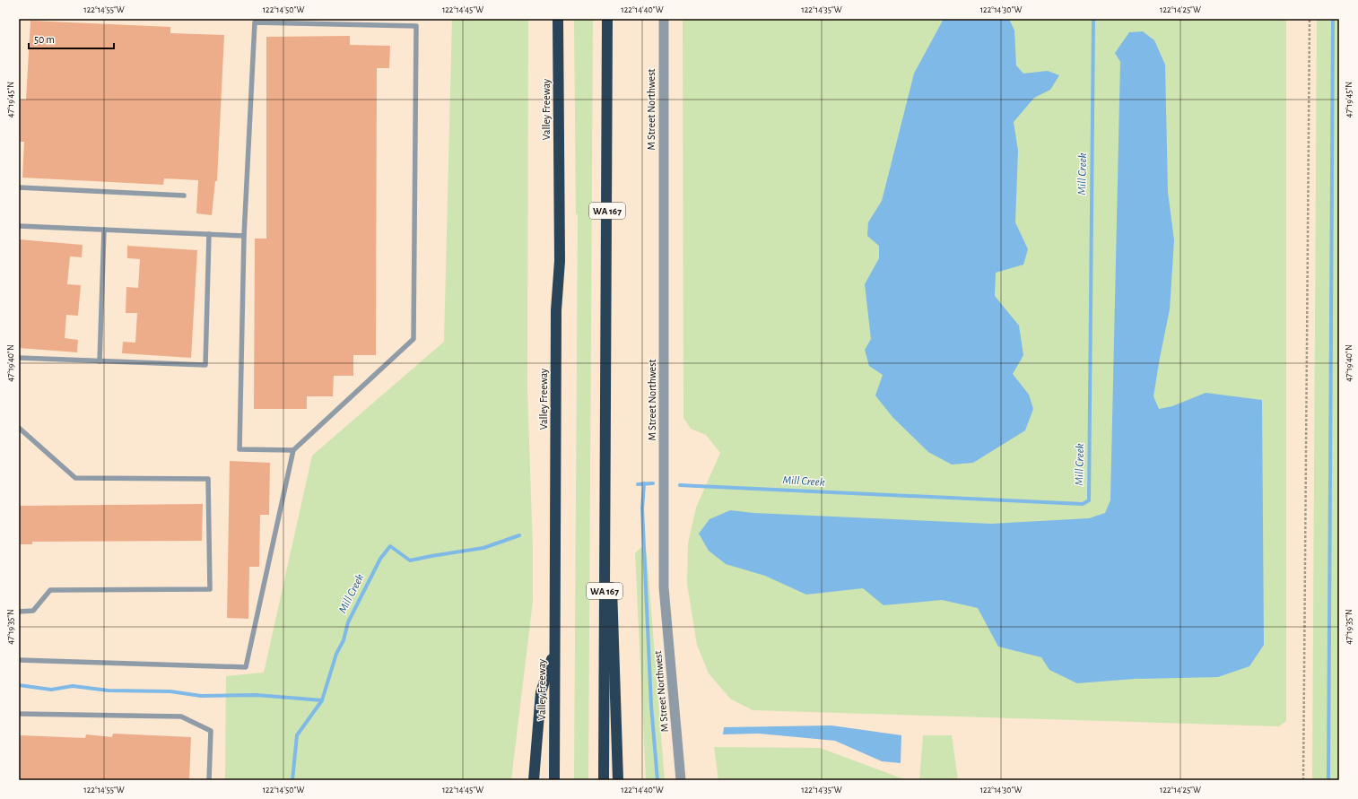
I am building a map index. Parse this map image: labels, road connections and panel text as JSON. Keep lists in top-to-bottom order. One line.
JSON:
{"streets":{"highway":["Valley Freeway","WA 167"],"street":["M Street Northwest"]},"water":["Mill Creek"],"scale_bar":"50 m","coordinates":["122°14'55\"W","122°14'50\"W","122°14'45\"W","122°14'40\"W","122°14'35\"W","122°14'30\"W","122°14'25\"W","47°19'45\"N","47°19'40\"N","47°19'35\"N"]}
